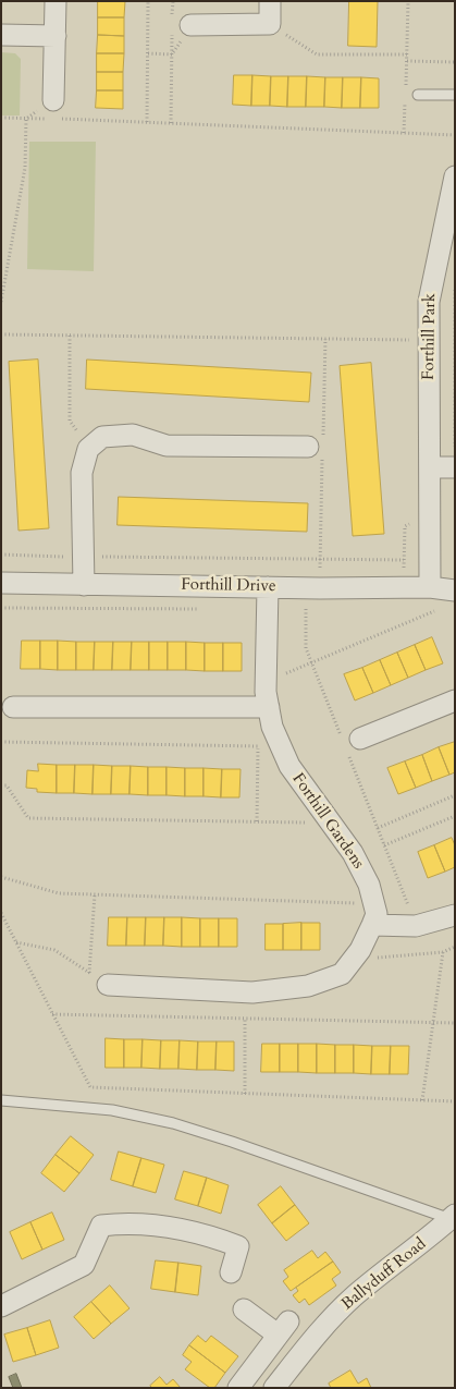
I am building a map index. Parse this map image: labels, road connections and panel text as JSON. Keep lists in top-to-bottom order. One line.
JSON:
{"streets":{"street":["Forthill Park","Forthill Drive","Forthill Gardens","Ballyduff Road"]},"crossings":[["Forthill Park","Forthill Drive"],["Forthill Drive","Forthill Gardens"]]}
